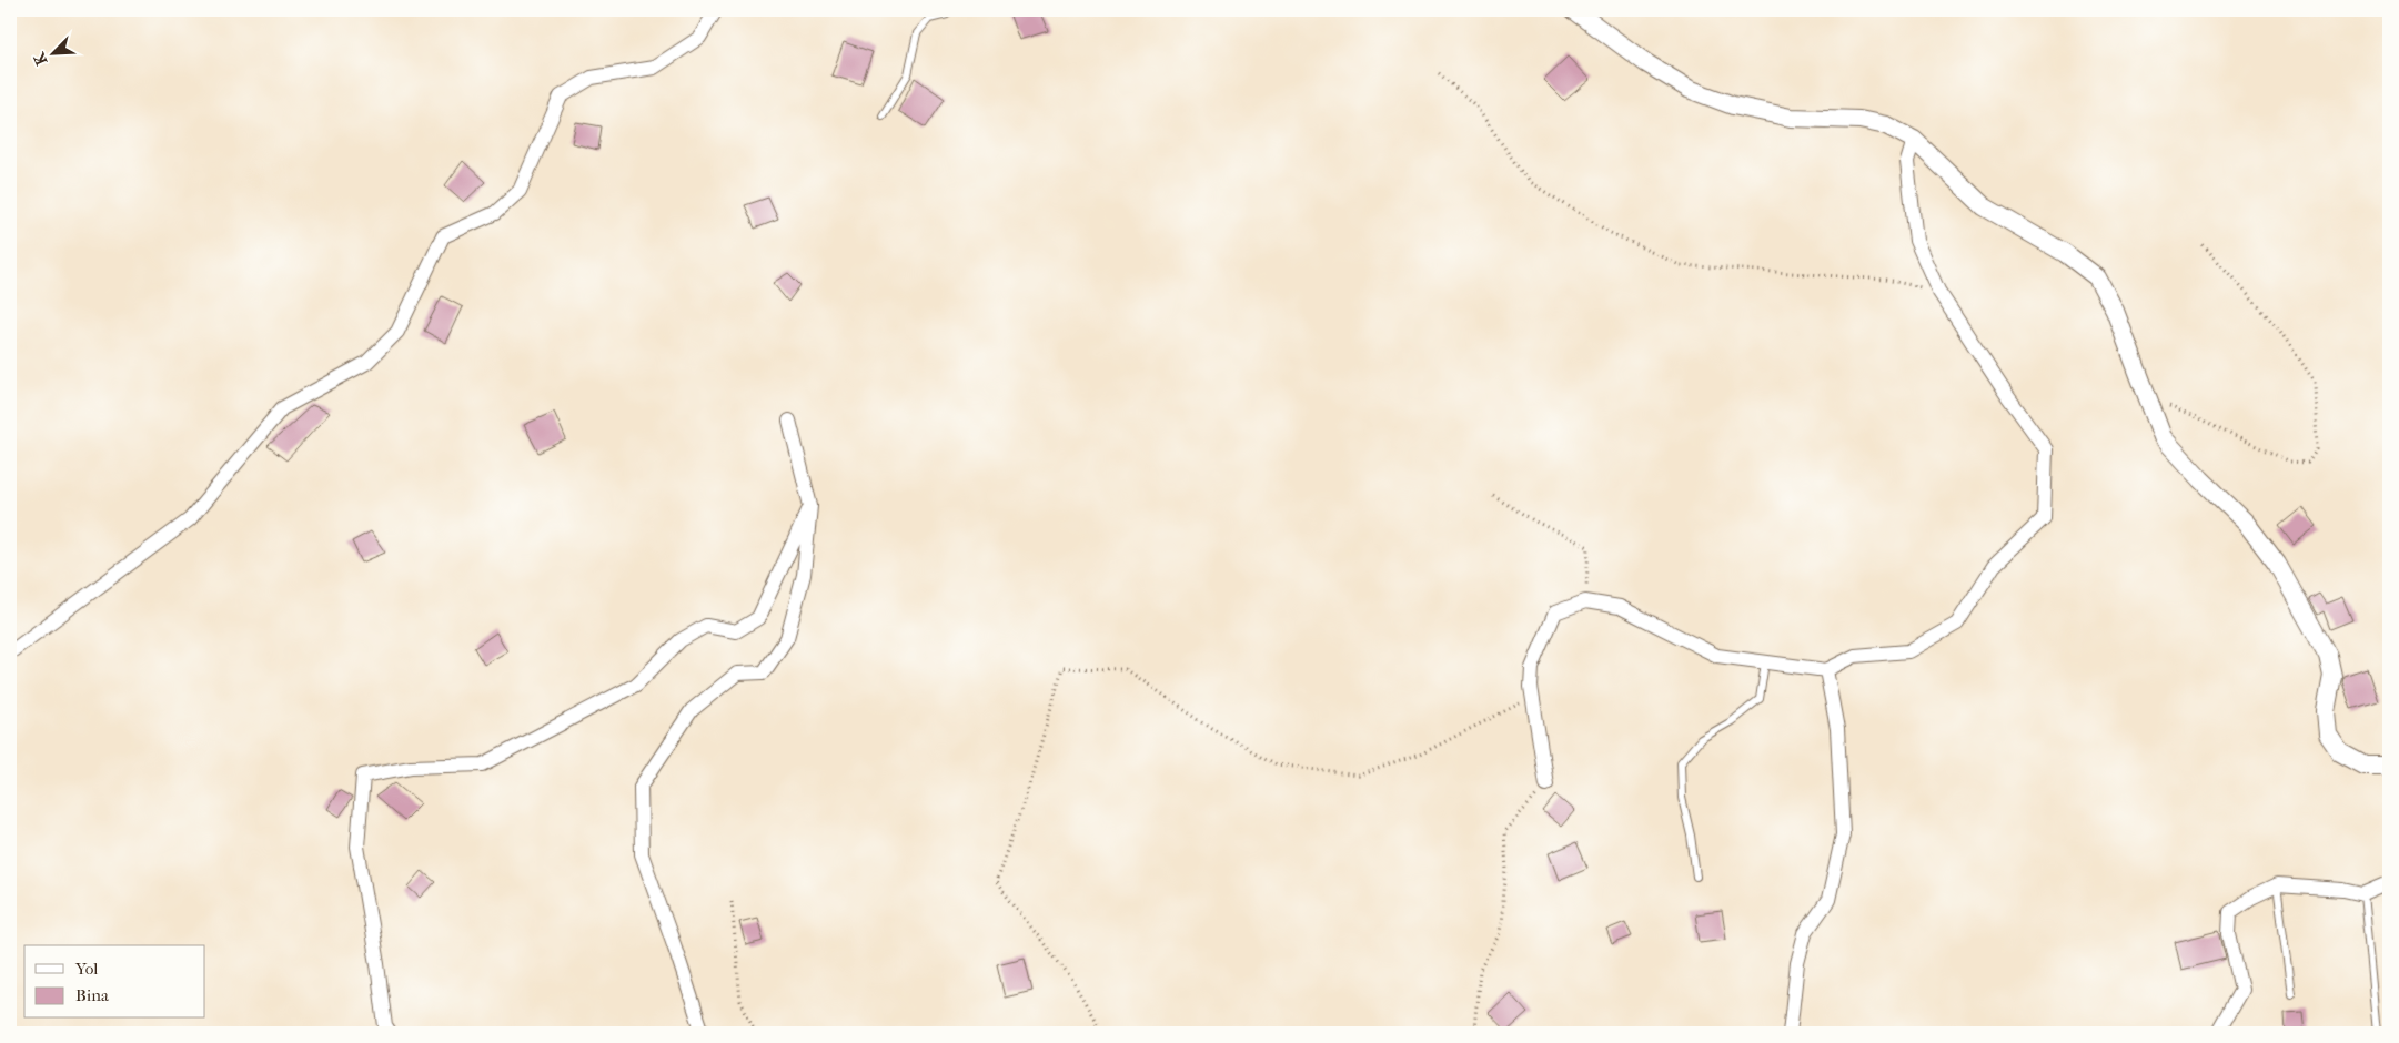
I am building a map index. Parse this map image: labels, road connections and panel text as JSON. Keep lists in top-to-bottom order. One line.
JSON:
{"legend":["Yol","Bina"],"north":"bottom left"}
